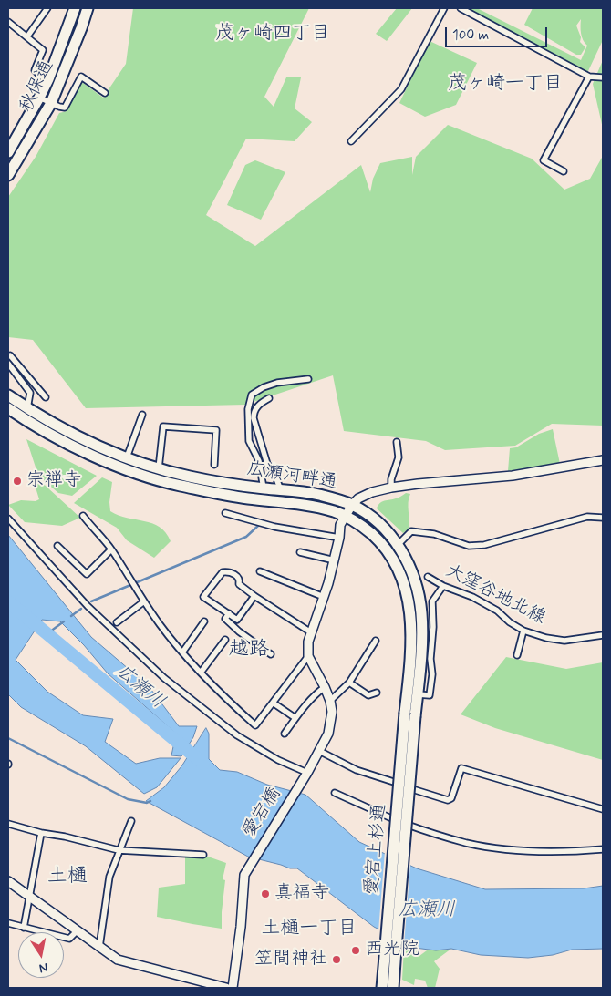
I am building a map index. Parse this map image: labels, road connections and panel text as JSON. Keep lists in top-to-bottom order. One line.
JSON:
{"streets":{"highway":["秋保通","広瀬河畔通","愛宕上杉通"],"street":["大窪谷地北線","愛宕橋"]},"crossings":[["広瀬河畔通","愛宕上杉通"]],"districts":["茂ヶ崎四丁目","茂ヶ崎一丁目","越路","土樋","土樋一丁目"],"water":["広瀬川"],"places":["宗禅寺","真福寺","西光院","笠間神社"],"scale_bar":"100 m","north":"bottom"}
